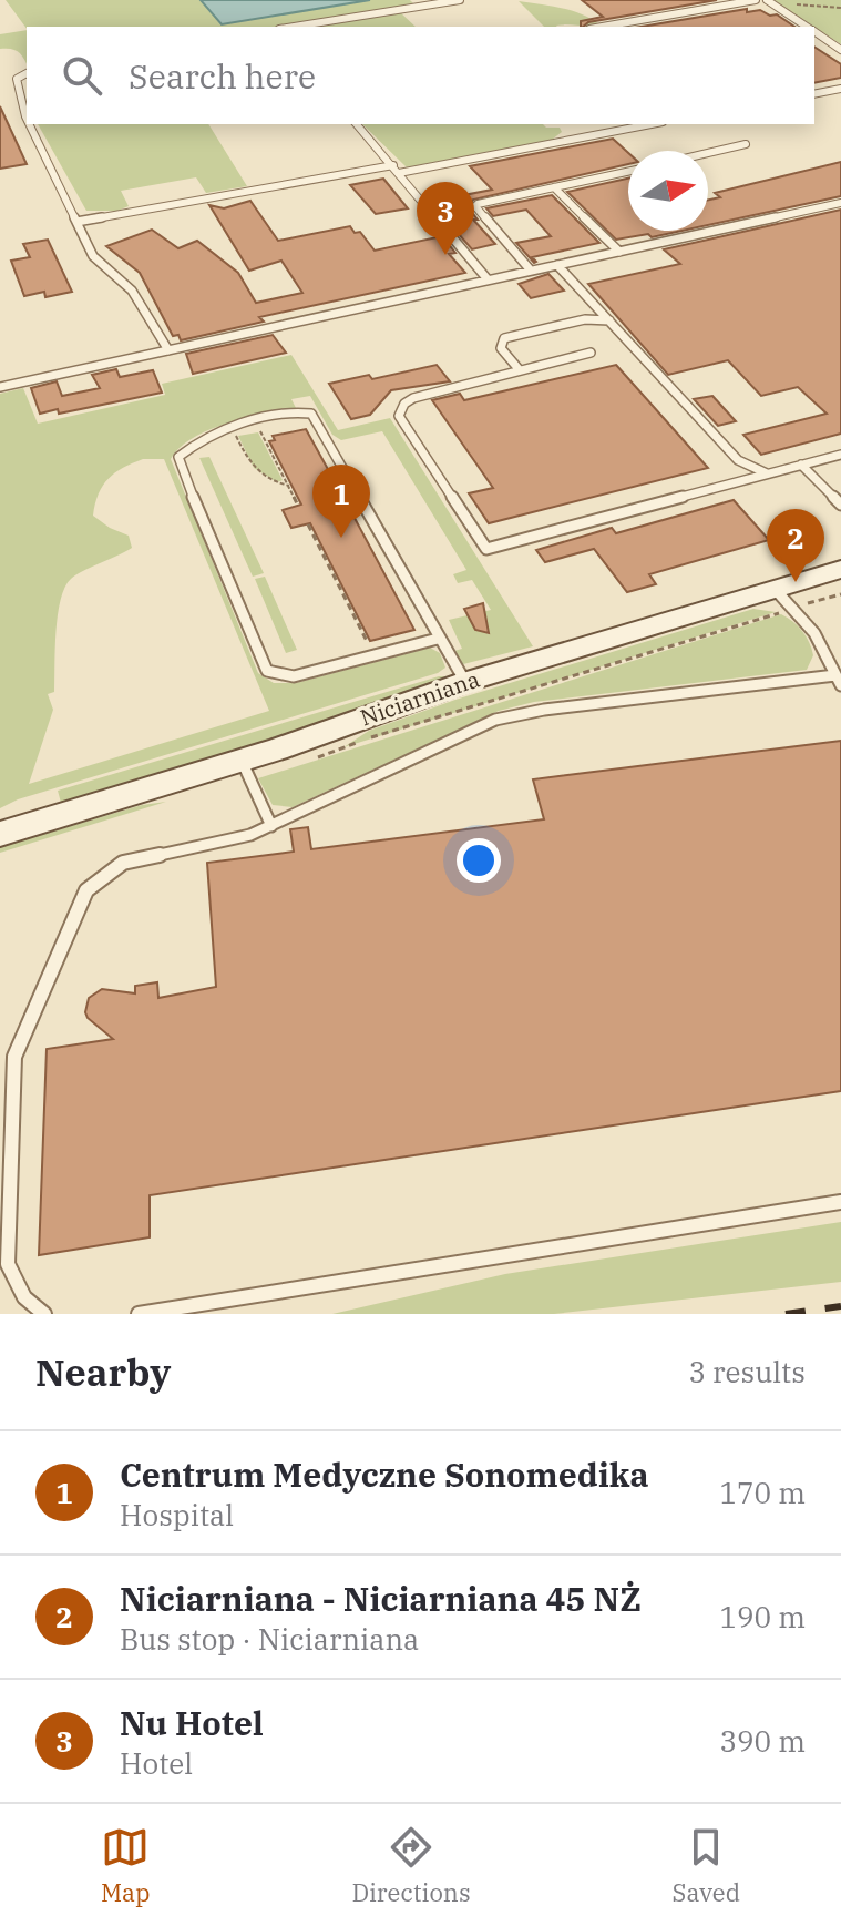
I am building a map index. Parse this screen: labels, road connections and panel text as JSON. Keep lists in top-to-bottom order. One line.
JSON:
{"streets":{"street":["Niciarniana"]},"north":"right","page":{"search":"Search here","pins":["3","1","2"],"heading":["Nearby","3 results"],"list":[{"mark":"1","name":"Centrum Medyczne Sonomedika","note":"Hospital","value":"170 m"},{"mark":"2","name":"Niciarniana - Niciarniana 45 NŻ","note":"Bus stop · Niciarniana","value":"190 m"},{"mark":"3","name":"Nu Hotel","note":"Hotel","value":"390 m"}],"nav":["Map","Directions","Saved"]}}
